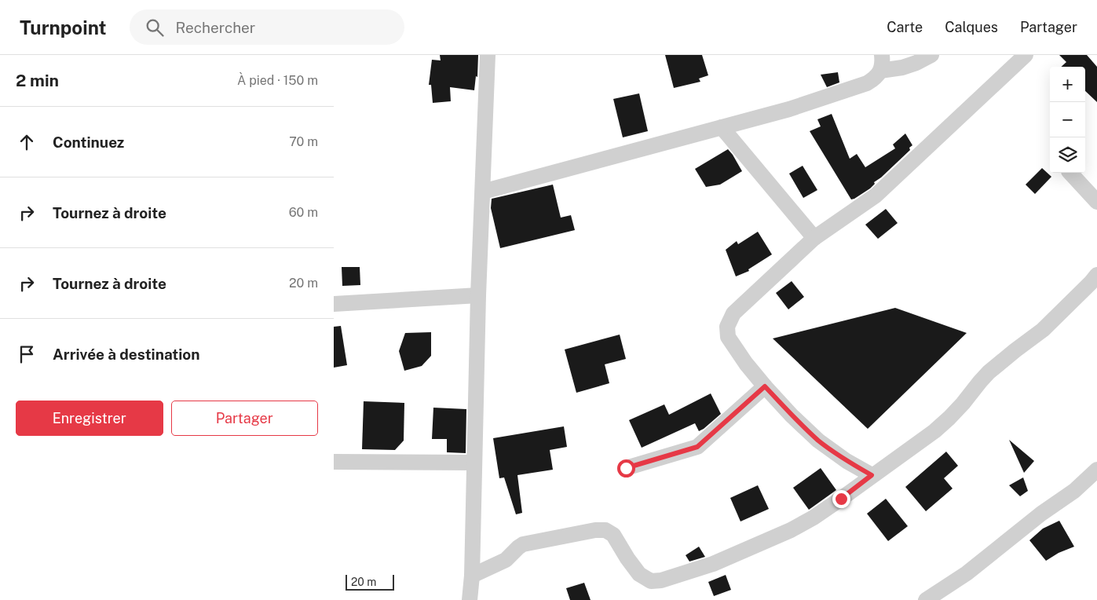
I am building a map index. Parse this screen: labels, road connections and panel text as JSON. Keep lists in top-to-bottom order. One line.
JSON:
{"scale_bar":"20 m","page":{"header":"Turnpoint","search":"Rechercher","nav":["Carte","Calques","Partager"],"heading":["2 min","À pied · 150 m"],"map_buttons":["+","−"],"list":[["Continuez","70 m"],["Tournez à droite","60 m"],["Tournez à droite","20 m"],"Arrivée à destination"],"buttons":["Enregistrer","Partager"],"scale":"20 m"}}
